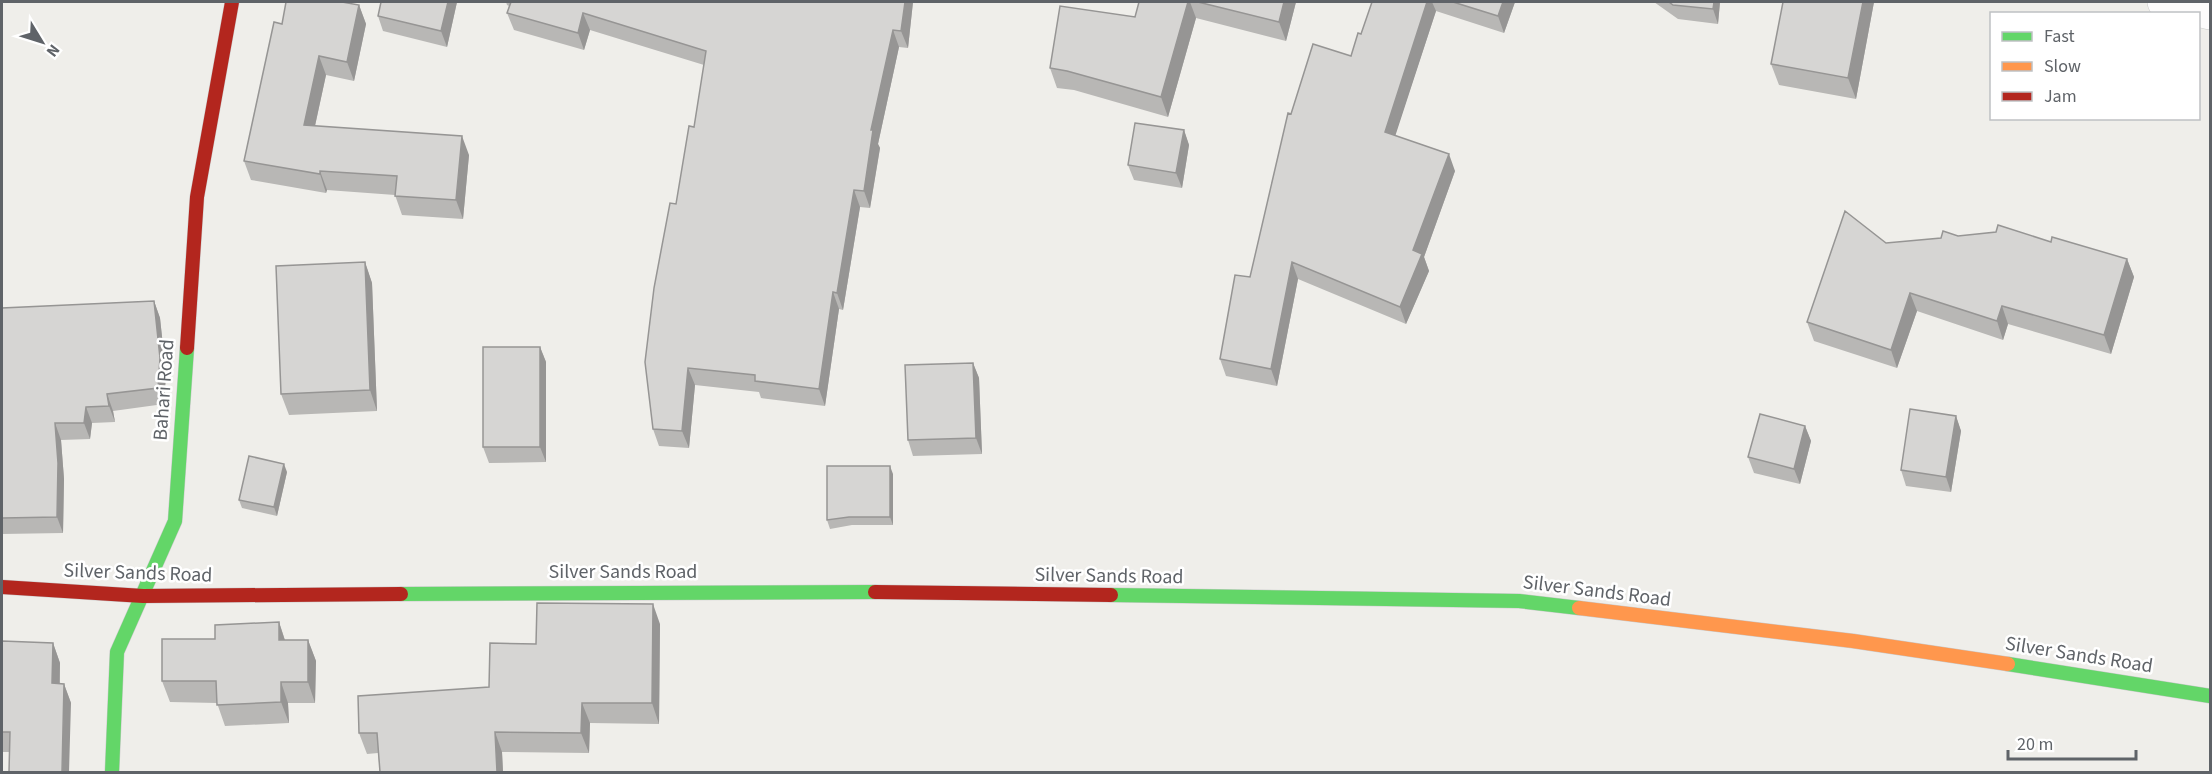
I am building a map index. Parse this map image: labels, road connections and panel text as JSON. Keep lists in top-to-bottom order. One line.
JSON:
{"streets":{"street":["Bahari Road","Silver Sands Road"]},"crossings":[["Bahari Road","Silver Sands Road"]],"legend":["Fast","Slow","Jam"],"scale_bar":"20 m","north":"bottom right"}
